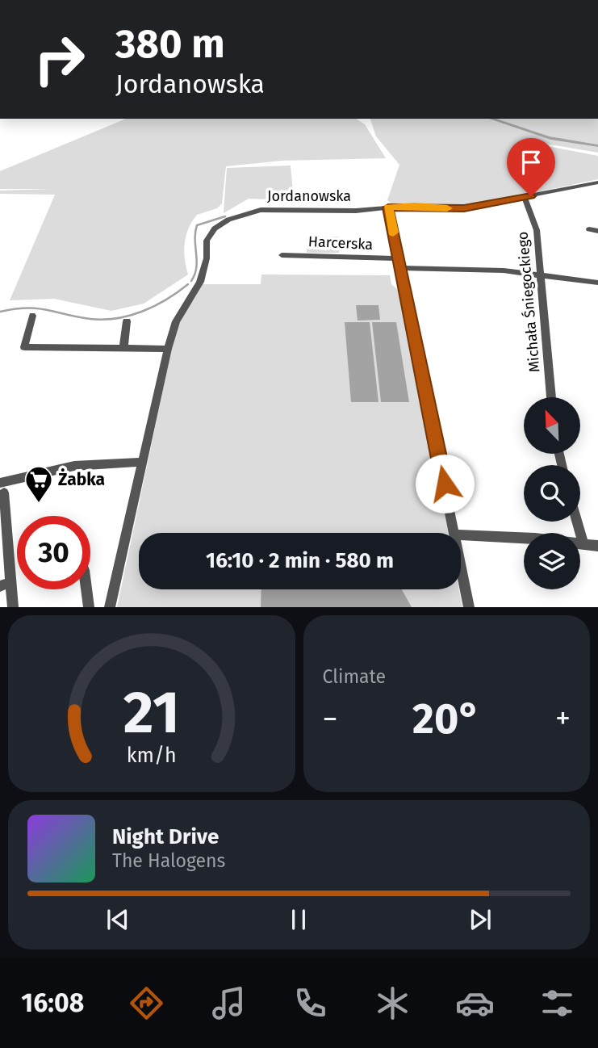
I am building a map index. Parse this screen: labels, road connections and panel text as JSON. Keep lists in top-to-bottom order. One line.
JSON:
{"streets":{"street":["Jordanowska","Harcerska","Michała Śniegockiego"]},"crossings":[["Jordanowska","Harcerska"],["Jordanowska","Michała Śniegockiego"]],"places":{"supermarket":["Żabka"]},"north":"top left","page":{"turn":["380 m","Jordanowska"],"limit":"30","trip":"16:10 · 2 min · 580 m","tile":"Climate","heat":["−","20°","+"],"song":["Night Drive","The Halogens"],"tabs":"16:08","gauge":["21","km/h"]}}
